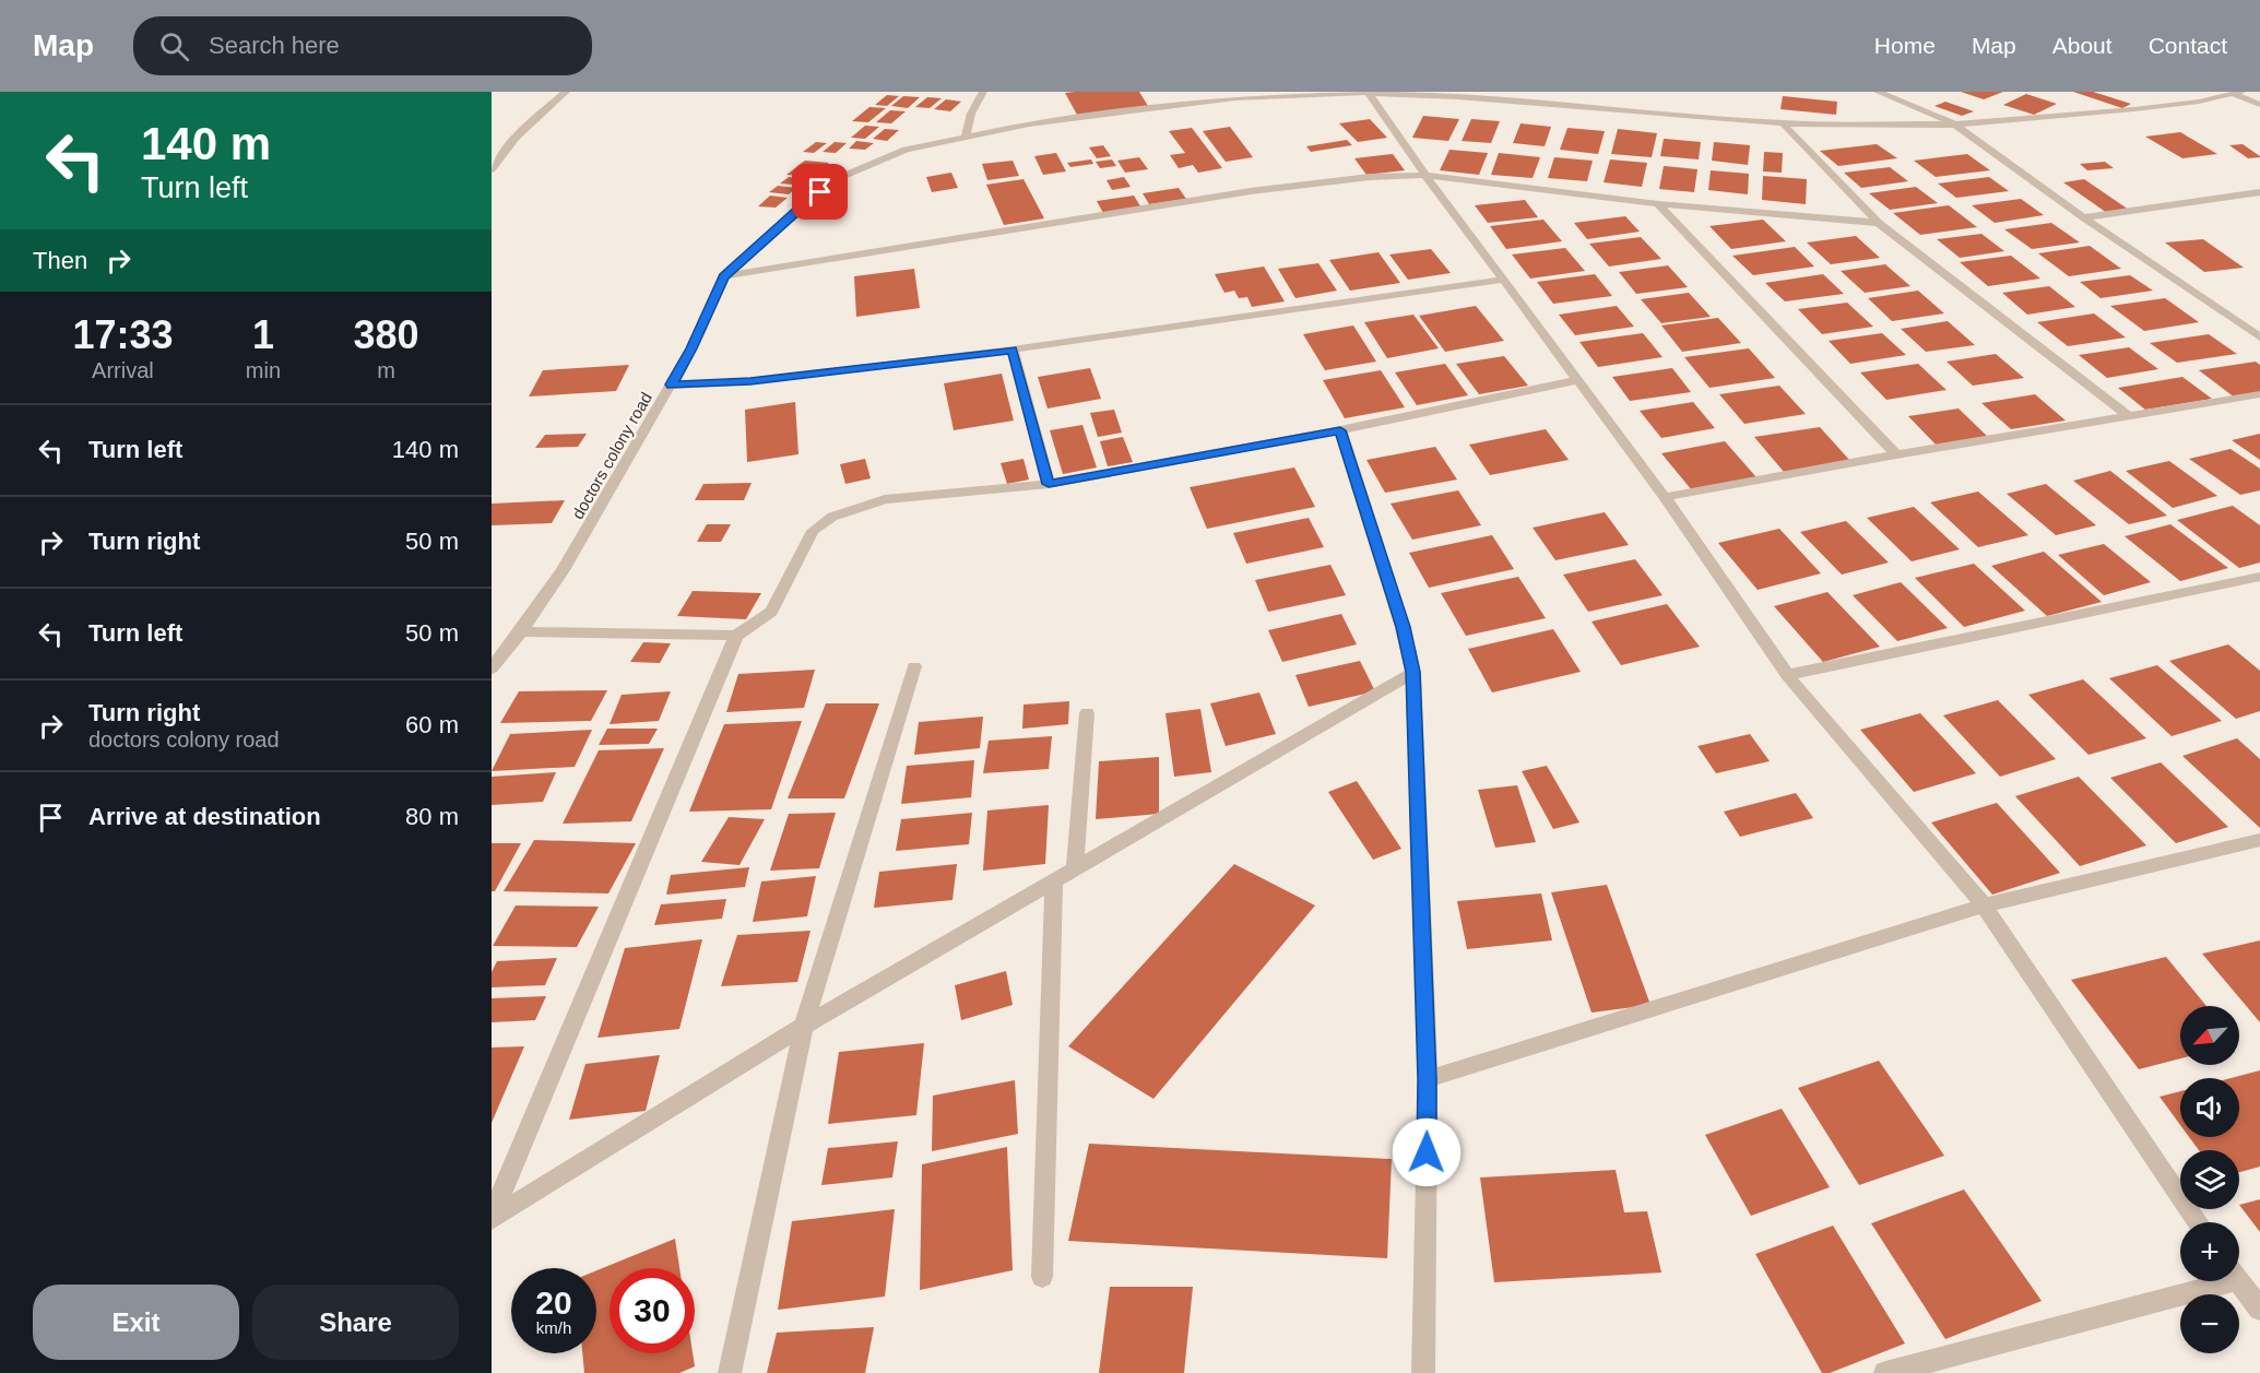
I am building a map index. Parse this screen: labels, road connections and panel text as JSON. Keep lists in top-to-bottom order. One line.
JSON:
{"streets":{"street":["doctors colony road"]},"north":"bottom left","page":{"header":"Map","search":"Search here","nav":["Home","Map","About","Contact"],"turn":["140 m","Turn left"],"then":"Then","eta":["17:33","Arrival","1","min","380","m"],"list":[{"name":"Turn left","value":"140 m"},{"name":"Turn right","value":"50 m"},{"name":"Turn left","value":"50 m"},{"name":"Turn right","note":"doctors colony road","value":"60 m"},{"name":"Arrive at destination","value":"80 m"}],"map_buttons":["+","−"],"speed":"20 km/h","limit":"30","buttons":["Exit","Share"]}}
